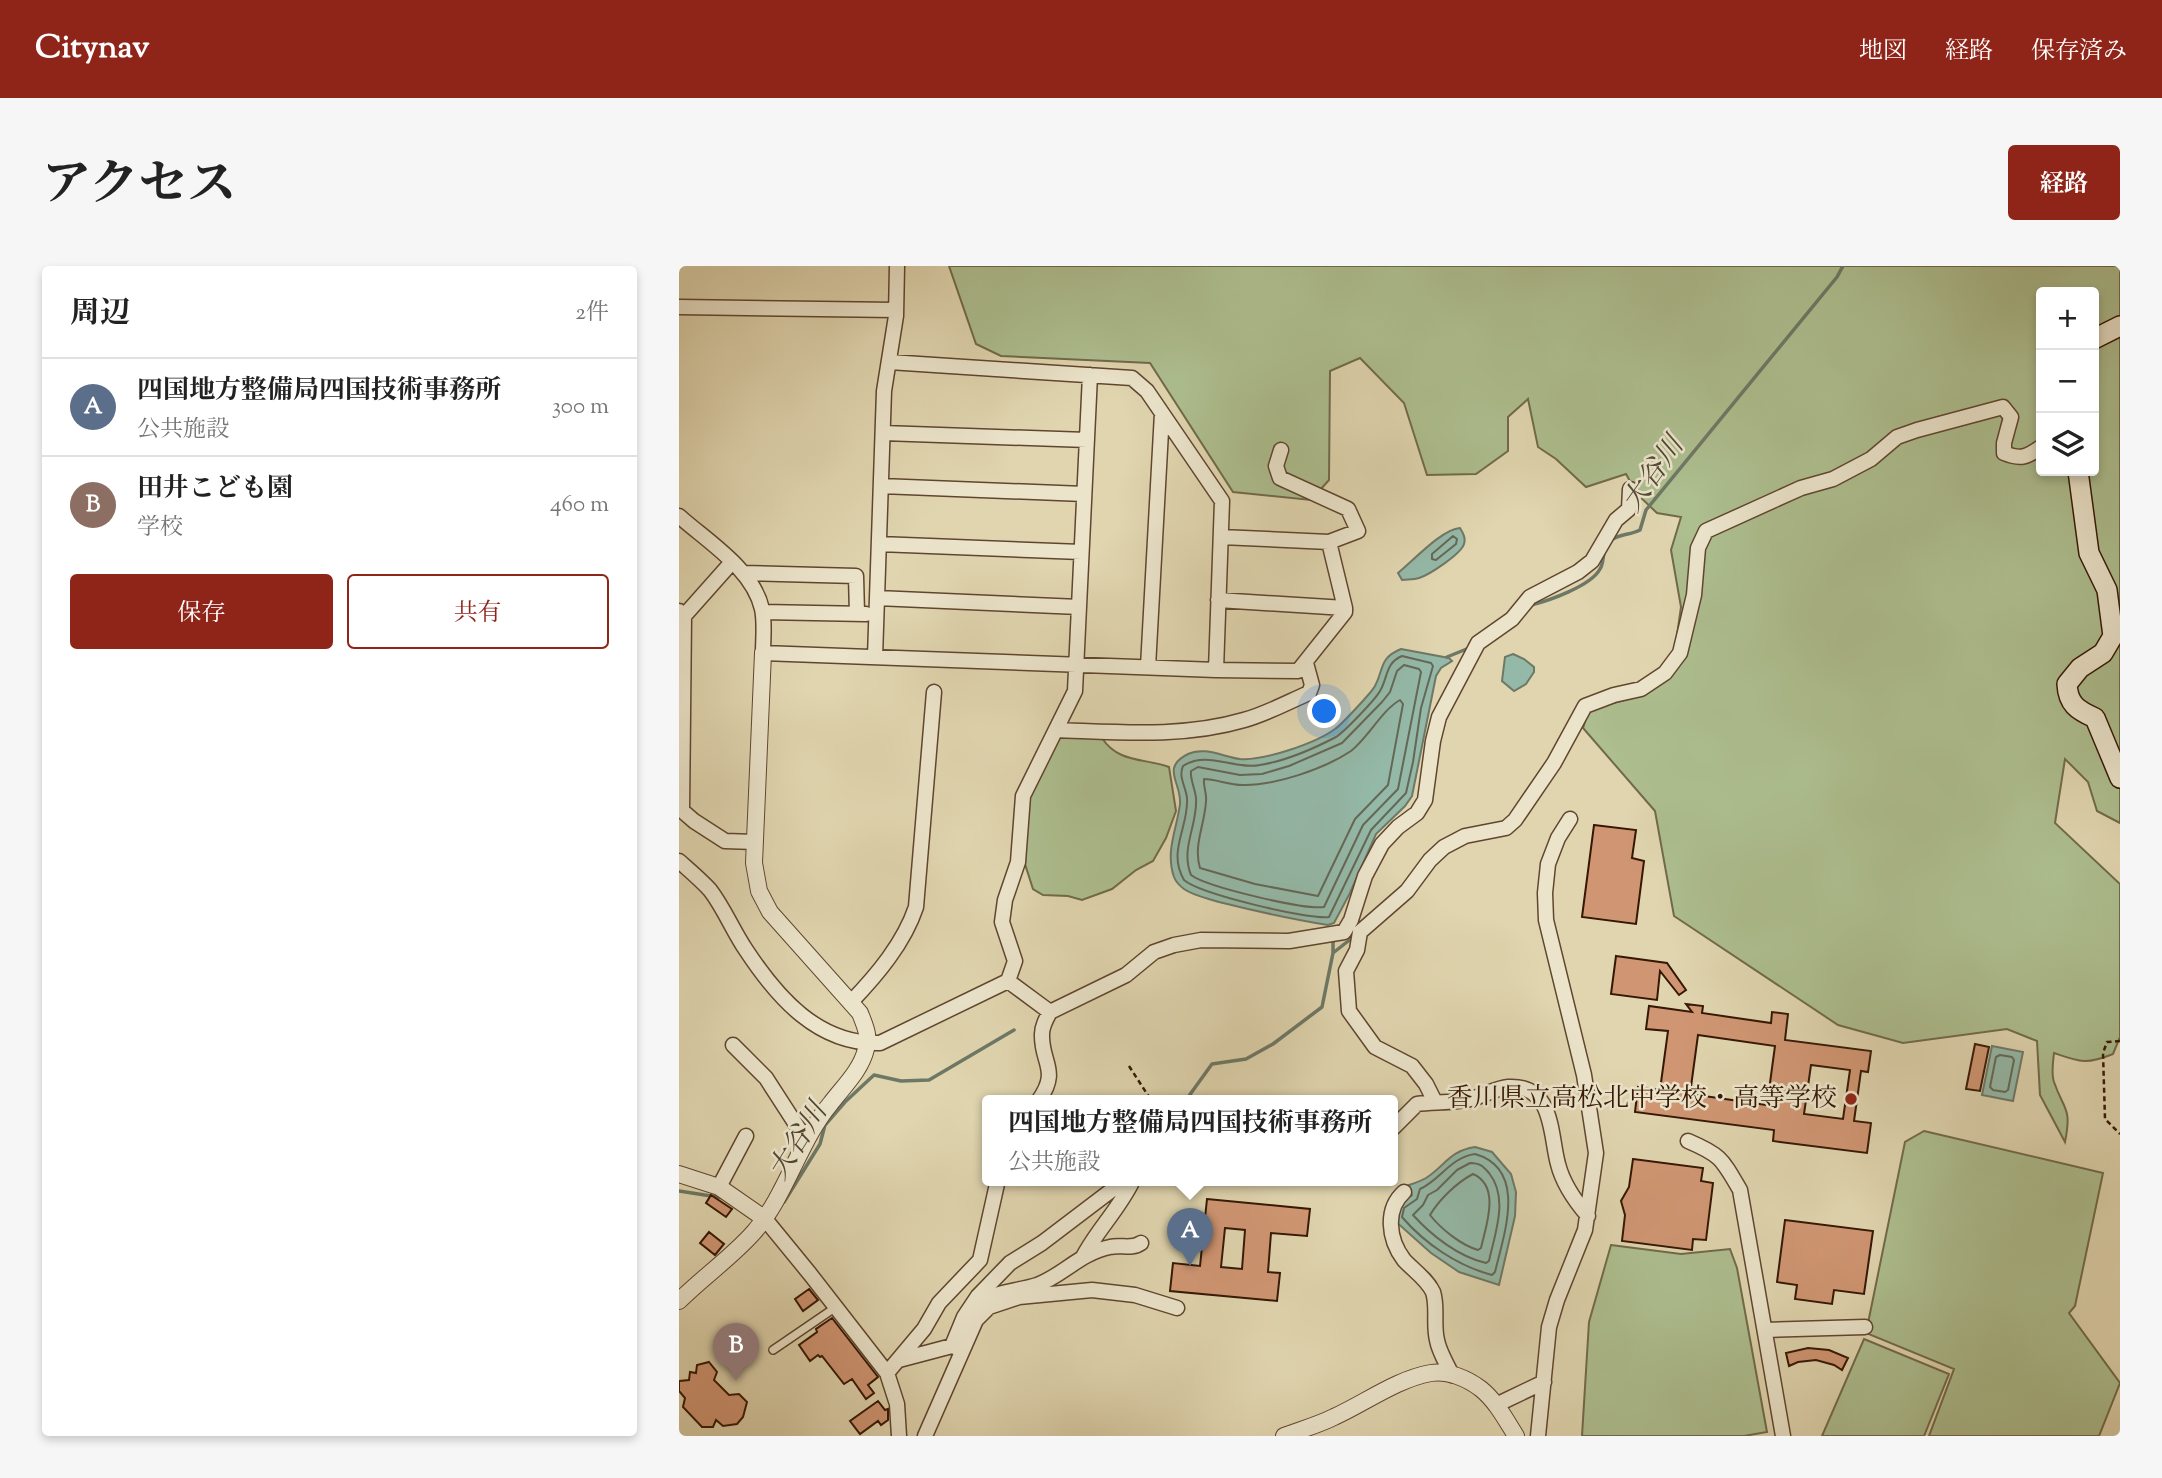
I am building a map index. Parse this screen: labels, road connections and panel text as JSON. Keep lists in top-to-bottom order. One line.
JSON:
{"water":["大谷川"],"places":["香川県立高松北中学校・高等学校"],"page":{"header":"Citynav","nav":["地図","経路","保存済み"],"title":"アクセス","buttons":["経路",["保存","共有"]],"heading":["周辺","2件"],"map_buttons":["+","−"],"list":[{"mark":"A","name":"四国地方整備局四国技術事務所","note":"公共施設","value":"300 m"},{"mark":"B","name":"田井こども園","note":"学校","value":"460 m"}],"popup":["四国地方整備局四国技術事務所","公共施設"],"pins":["A","B"]}}
